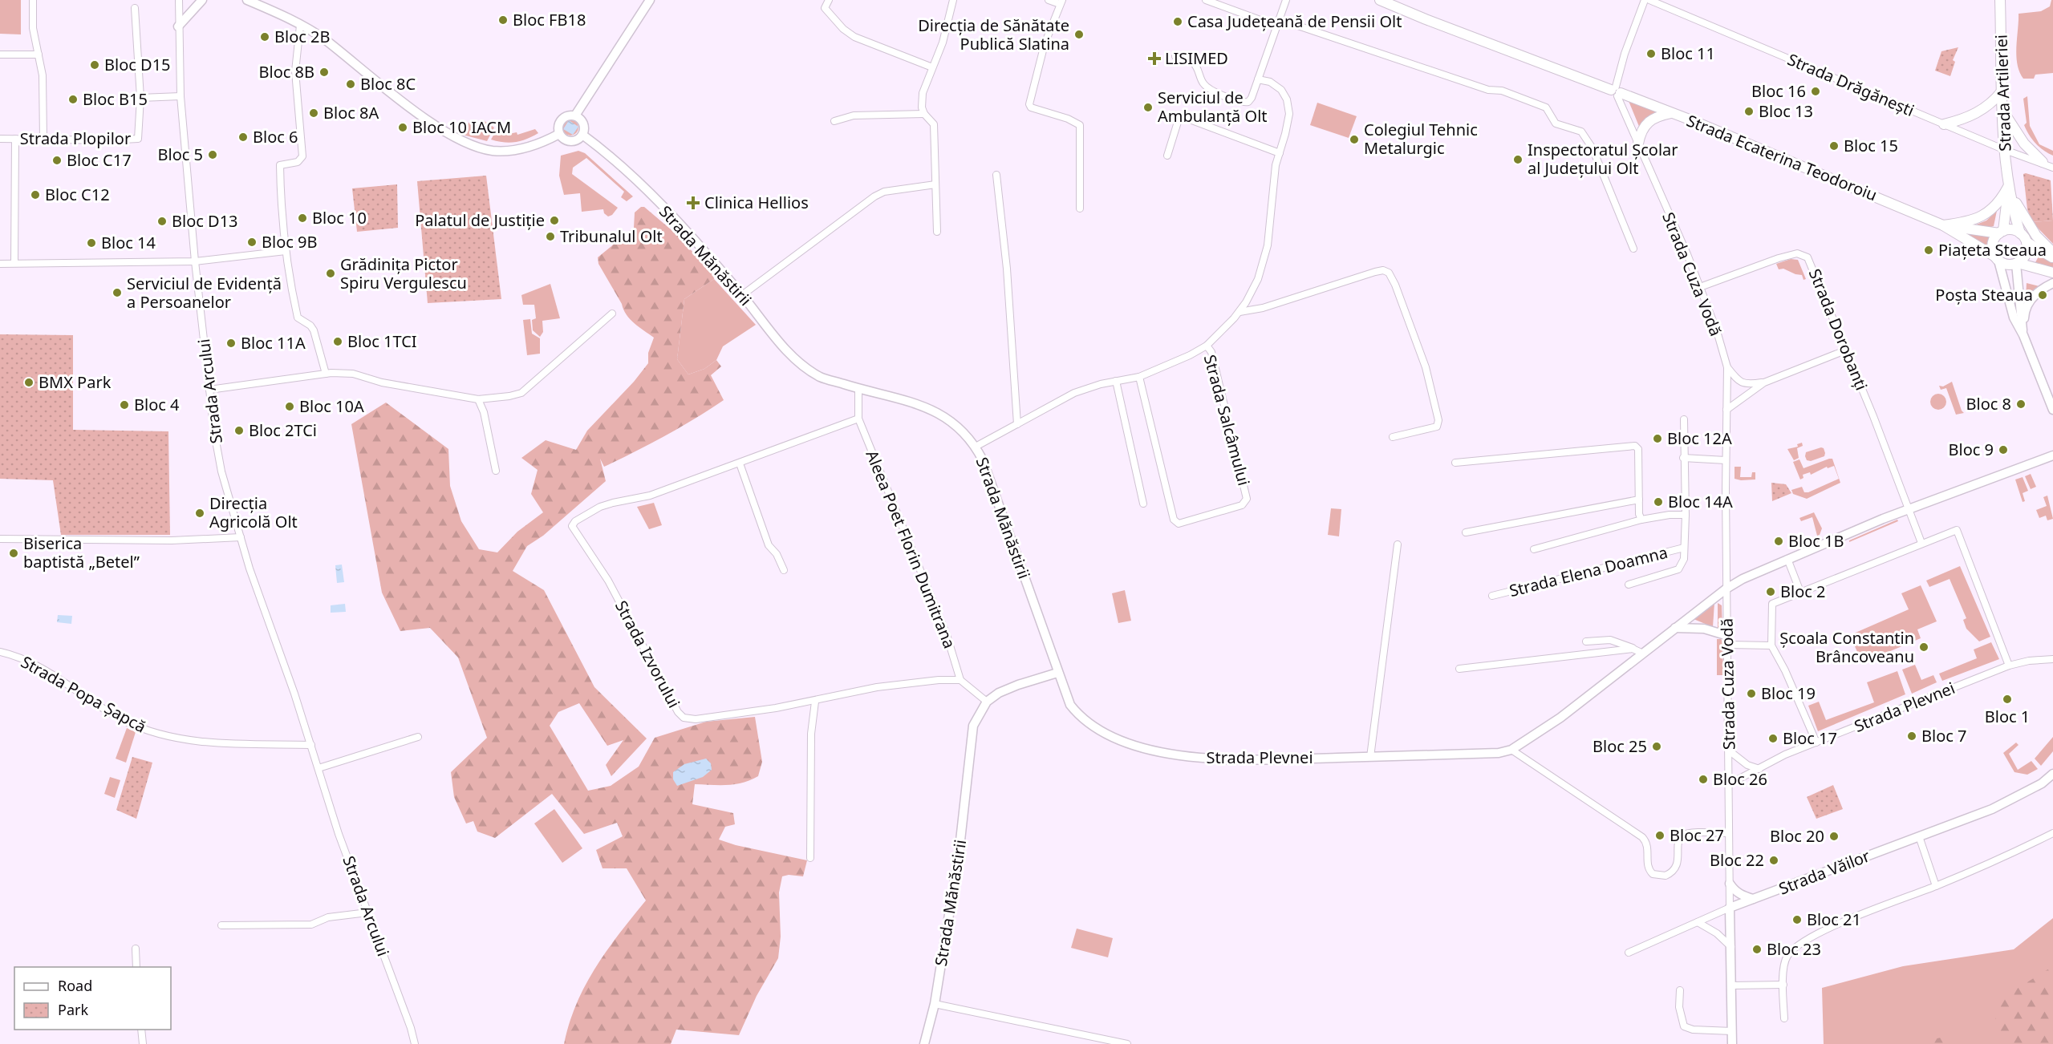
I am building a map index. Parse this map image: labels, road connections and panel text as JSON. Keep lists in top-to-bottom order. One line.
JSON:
{"streets":{"main road":["Strada Artileriei","Strada Ecaterina Teodoroiu"],"street":["Strada Drăgănești","Strada Plopilor","Strada Mănăstirii","Strada Cuza Vodă","Strada Dorobanți","Strada Arcului","Strada Salcâmului","Aleea Poet Florin Dumitrana","Strada Elena Doamna","Strada Izvorului","Strada Popa Șapcă","Strada Plevnei","Strada Văilor"]},"crossings":[["Strada Drăgănești","Strada Artileriei"],["Strada Artileriei","Strada Ecaterina Teodoroiu"],["Strada Ecaterina Teodoroiu","Strada Cuza Vodă"],["Strada Mănăstirii","Strada Salcâmului"],["Strada Mănăstirii","Strada Plevnei"],["Strada Cuza Vodă","Strada Dorobanți"],["Strada Cuza Vodă","Strada Plevnei"],["Strada Cuza Vodă","Strada Văilor"],["Strada Arcului","Strada Popa Șapcă"],["Aleea Poet Florin Dumitrana","Strada Izvorului"]],"places":{"other":["Bloc FB18","Casa Județeană de Pensii Olt","Direcția de Sănătate Publică Slatina","Bloc 2B","Bloc 11","Bloc D15","Bloc 8B","Bloc 8C","Bloc 16","Bloc B15","Serviciul de Ambulanță Olt","Bloc 13","Bloc 8A","Bloc 10 IACM","Bloc 6","Colegiul Tehnic Metalurgic","Bloc 15","Bloc 5","Inspectoratul Școlar al Județului Olt","Bloc C17","Bloc C12","Bloc 10","Palatul de Justiție","Bloc D13","Tribunalul Olt","Bloc 9B","Bloc 14","Piațeta Steaua","Grădinița Pictor Spiru Vergulescu","Serviciul de Evidență a Persoanelor","Poșta Steaua","Bloc 1TCI","Bloc 11A","BMX Park","Bloc 8","Bloc 4","Bloc 10A","Bloc 2TCi","Bloc 12A","Bloc 9","Bloc 14A","Direcția Agricolă Olt","Bloc 1B","Biserica baptistă „Betel”","Bloc 2","Școala Constantin Brâncoveanu","Bloc 19","Bloc 1","Bloc 7","Bloc 17","Bloc 25","Bloc 26","Bloc 27","Bloc 20","Bloc 22","Bloc 21","Bloc 23"],"health":["LISIMED","Clinica Hellios"]},"legend":["Road","Park"]}
